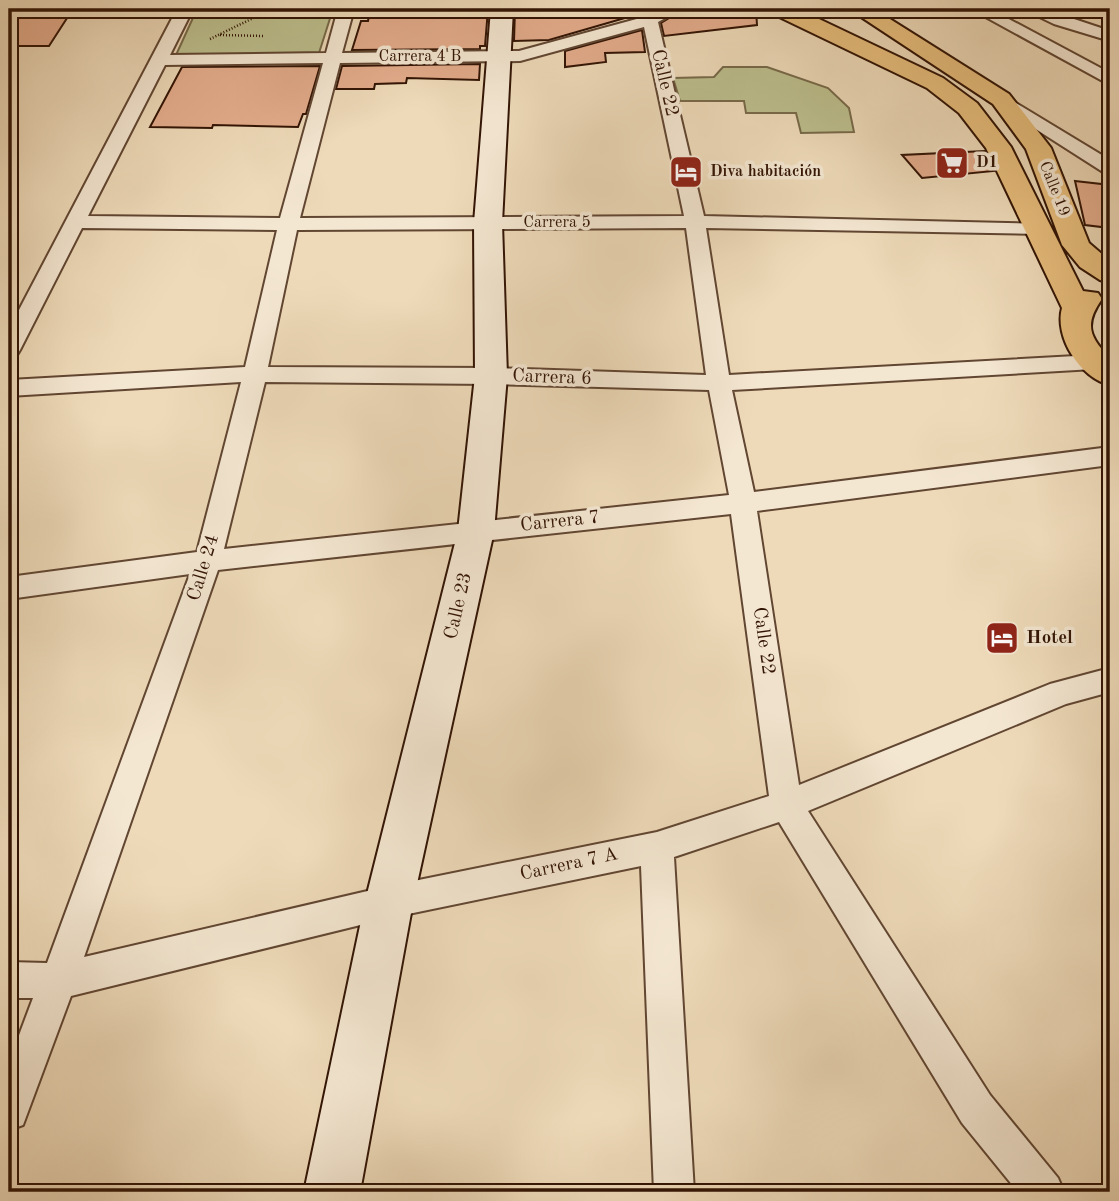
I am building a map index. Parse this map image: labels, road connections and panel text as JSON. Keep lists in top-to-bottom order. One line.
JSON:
{"streets":{"main road":["Calle 19"],"street":["Carrera 4 B","Calle 22","Carrera 5","Carrera 6","Carrera 7","Calle 24","Calle 23","Carrera 7 A"]},"crossings":[["Carrera 4 B","Calle 22"],["Carrera 4 B","Calle 24"],["Carrera 4 B","Calle 23"],["Calle 22","Carrera 5"],["Calle 22","Carrera 6"],["Calle 22","Carrera 7"],["Calle 22","Carrera 7 A"],["Carrera 5","Calle 24"],["Carrera 5","Calle 23"],["Carrera 6","Calle 24"],["Carrera 6","Calle 23"],["Carrera 7","Calle 24"],["Carrera 7","Calle 23"],["Calle 24","Carrera 7 A"],["Calle 23","Carrera 7 A"]],"places":{"supermarket":["D1"],"hotel":["Diva habitación","Hotel"]}}
